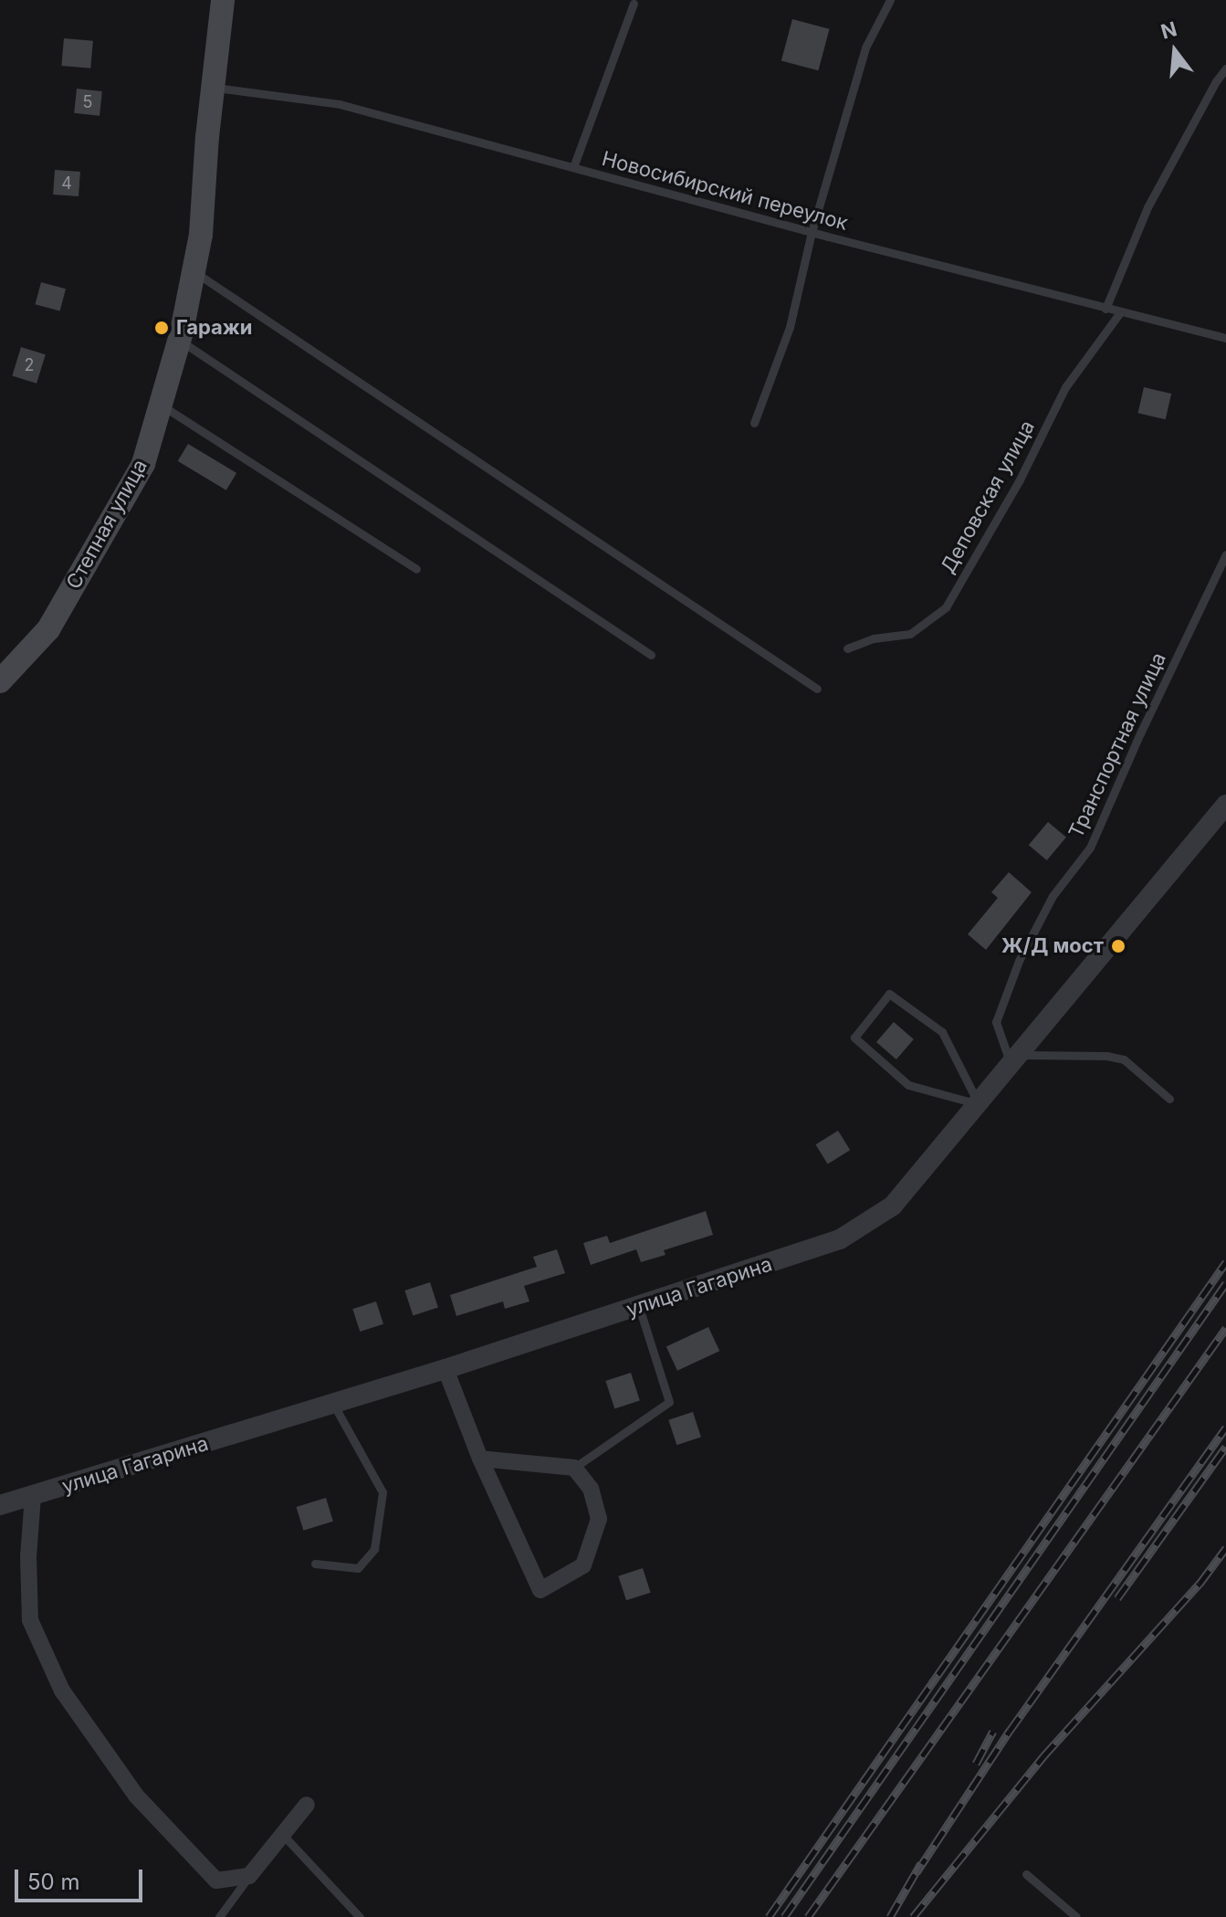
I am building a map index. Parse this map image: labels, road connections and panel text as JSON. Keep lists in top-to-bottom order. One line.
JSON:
{"streets":{"main road":["Степная улица"],"street":["улица Гагарина"],"lane":["Новосибирский переулок","Деповская улица","Транспортная улица"]},"crossings":[["Новосибирский переулок","Деповская улица"],["Новосибирский переулок","Степная улица"],["Транспортная улица","улица Гагарина"]],"places":["Гаражи","Ж/Д мост"],"house_numbers":["5","4","2"],"scale_bar":"50 m","north":"top"}
